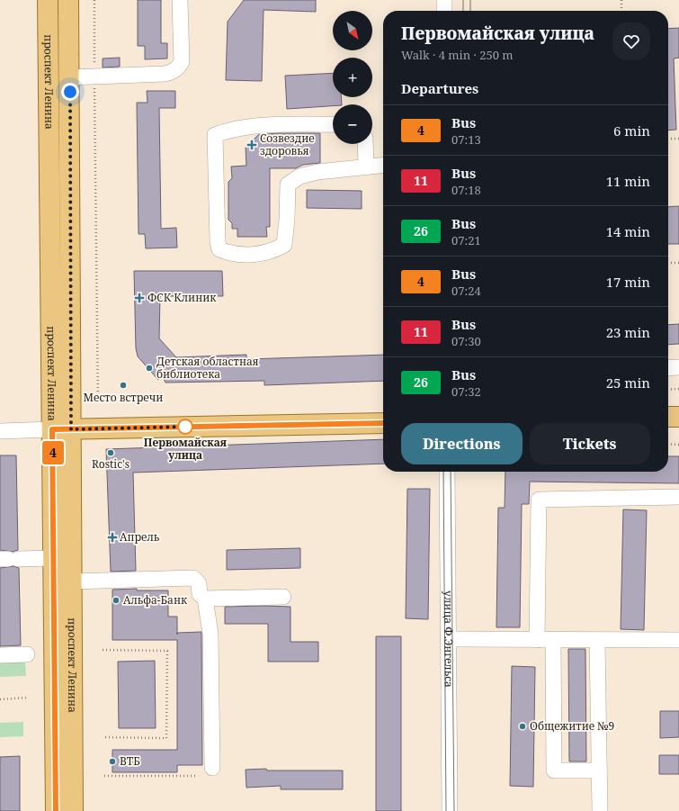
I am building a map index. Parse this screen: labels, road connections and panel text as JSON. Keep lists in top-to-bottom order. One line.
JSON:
{"streets":{"main road":["проспект Ленина"],"street":["улица Ф.Энгельса"]},"places":{"health":["Созвездие здоровья","ФСК Клиник","Апрель"],"other":["Детская областная библиотека","Место встречи","Первомайская улица","Rostic's","Альфа-Банк","Общежитие №9","ВТБ"]},"lines":["bus line 4"],"north":"bottom right","page":{"on_map":"4","map_buttons":["+","−"],"heading":[["Первомайская улица","Walk · 4 min · 250 m"],"Departures"],"list":[{"mark":"4","name":"Bus","note":"07:13","value":"6 min"},{"mark":"11","name":"Bus","note":"07:18","value":"11 min"},{"mark":"26","name":"Bus","note":"07:21","value":"14 min"},{"mark":"4","name":"Bus","note":"07:24","value":"17 min"},{"mark":"11","name":"Bus","note":"07:30","value":"23 min"},{"mark":"26","name":"Bus","note":"07:32","value":"25 min"}],"buttons":["Directions","Tickets"]}}
